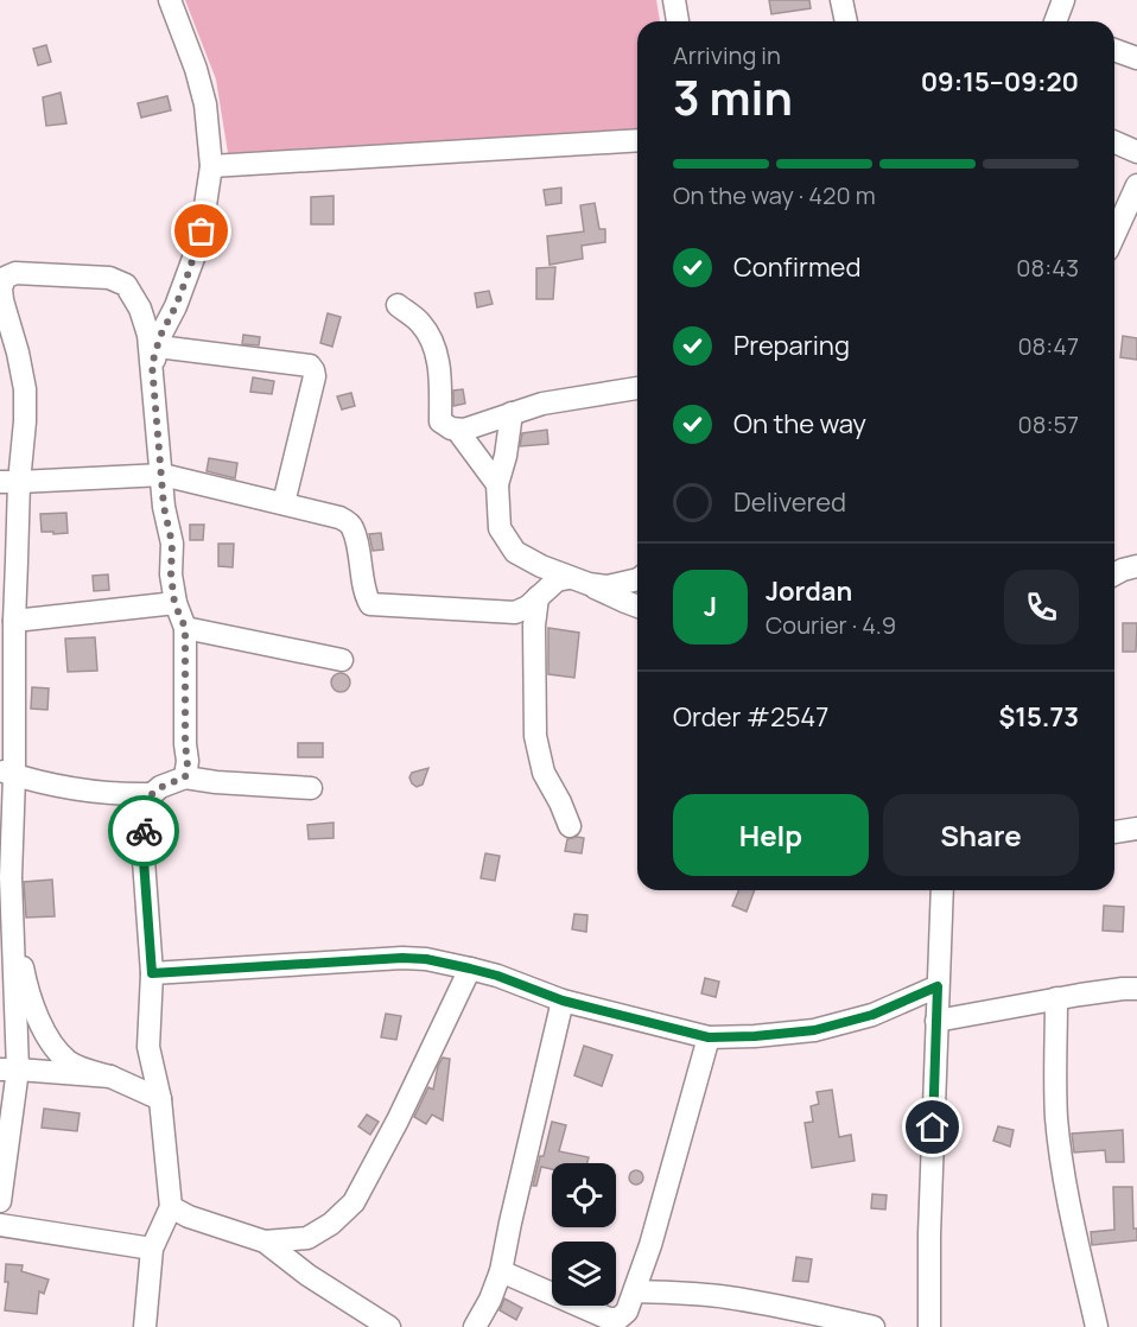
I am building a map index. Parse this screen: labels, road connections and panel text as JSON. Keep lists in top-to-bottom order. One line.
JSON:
{"page":{"heading":["3 min","Arriving in","09:15–09:20"],"panel":["Jordan","Courier · 4.9","Order #2547","$15.73"],"bar":"On the way · 420 m","list":[["Confirmed","08:43"],["Preparing","08:47"],["On the way","08:57"],"Delivered"],"round":"J","buttons":["Help","Share"]}}
